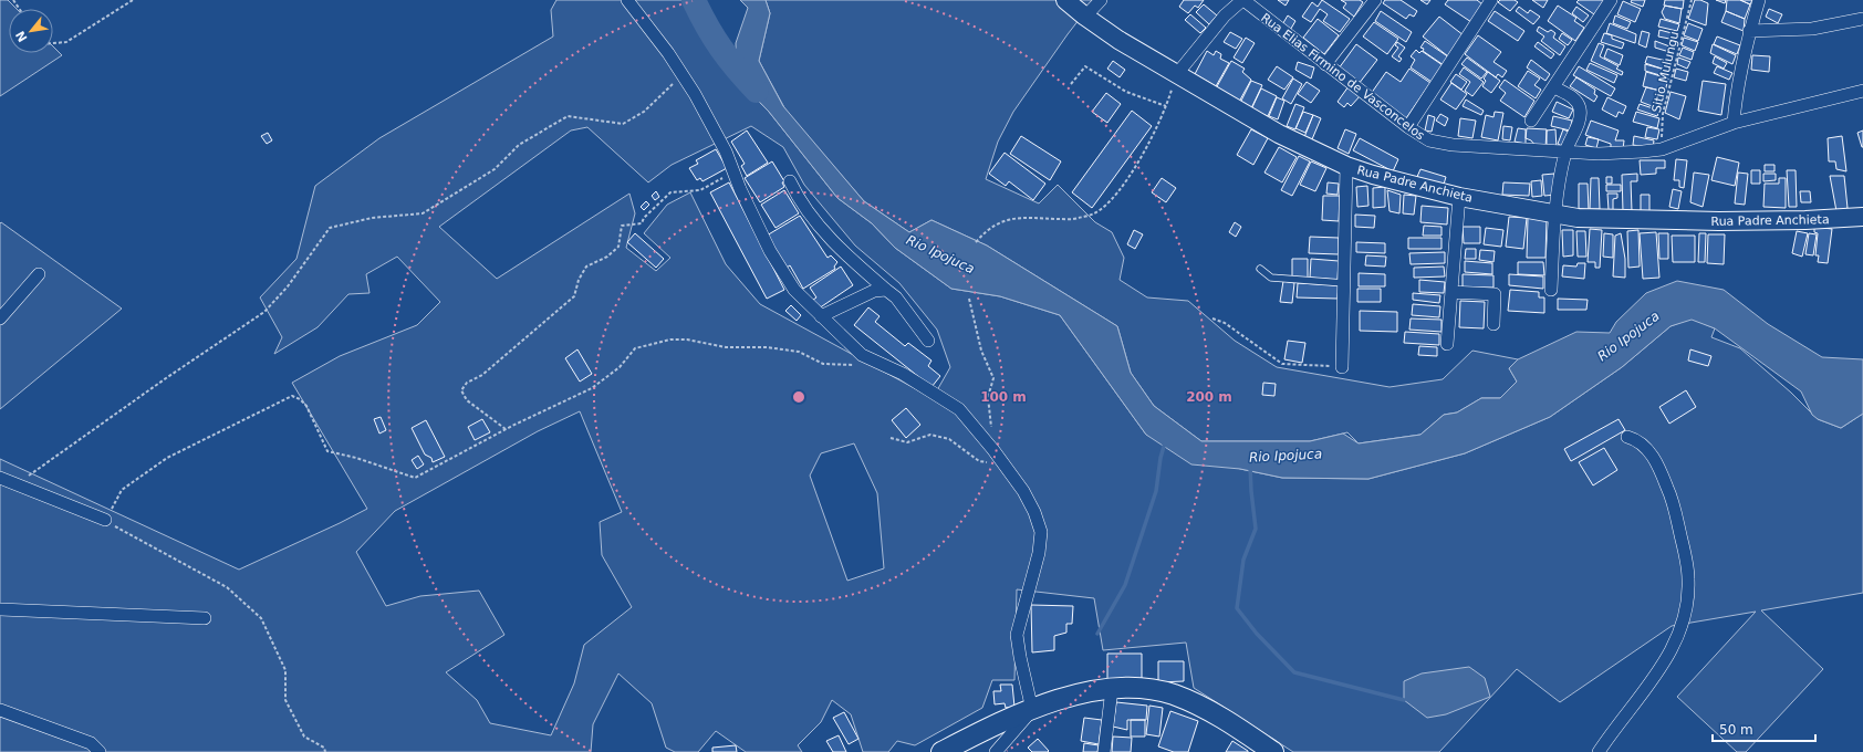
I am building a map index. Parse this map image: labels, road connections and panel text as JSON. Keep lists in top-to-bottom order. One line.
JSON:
{"streets":{"street":["Rua Elias Firmino de Vasconcelos","Rua Padre Anchieta"],"path":["Sitio Mulungu"]},"crossings":[["Sitio Mulungu","Rua Elias Firmino de Vasconcelos"]],"water":["Rio Ipojuca"],"scale_bar":"50 m","north":"bottom left","rings":["100 m","200 m"]}
